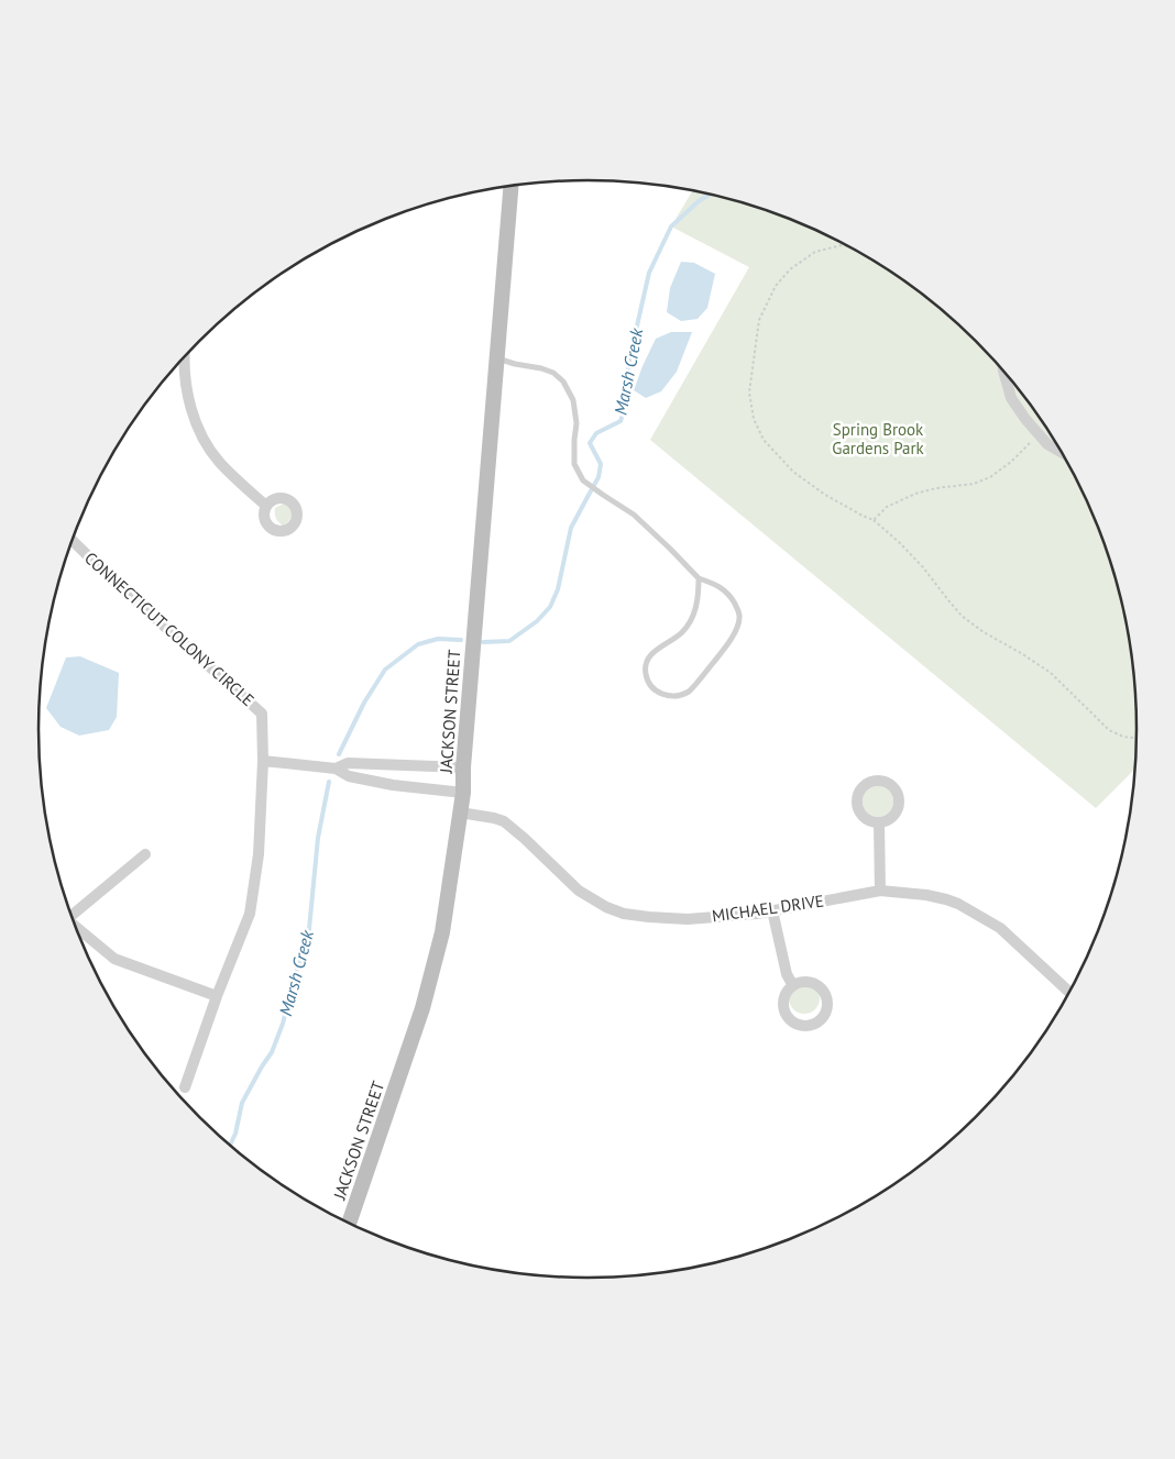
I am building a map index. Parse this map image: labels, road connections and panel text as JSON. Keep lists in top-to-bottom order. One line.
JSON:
{"streets":{"street":["CONNECTICUT COLONY CIRCLE","JACKSON STREET","MICHAEL DRIVE"]},"crossings":[["JACKSON STREET","MICHAEL DRIVE"]],"water":["Marsh Creek"],"parks":["Spring Brook Gardens Park"]}
